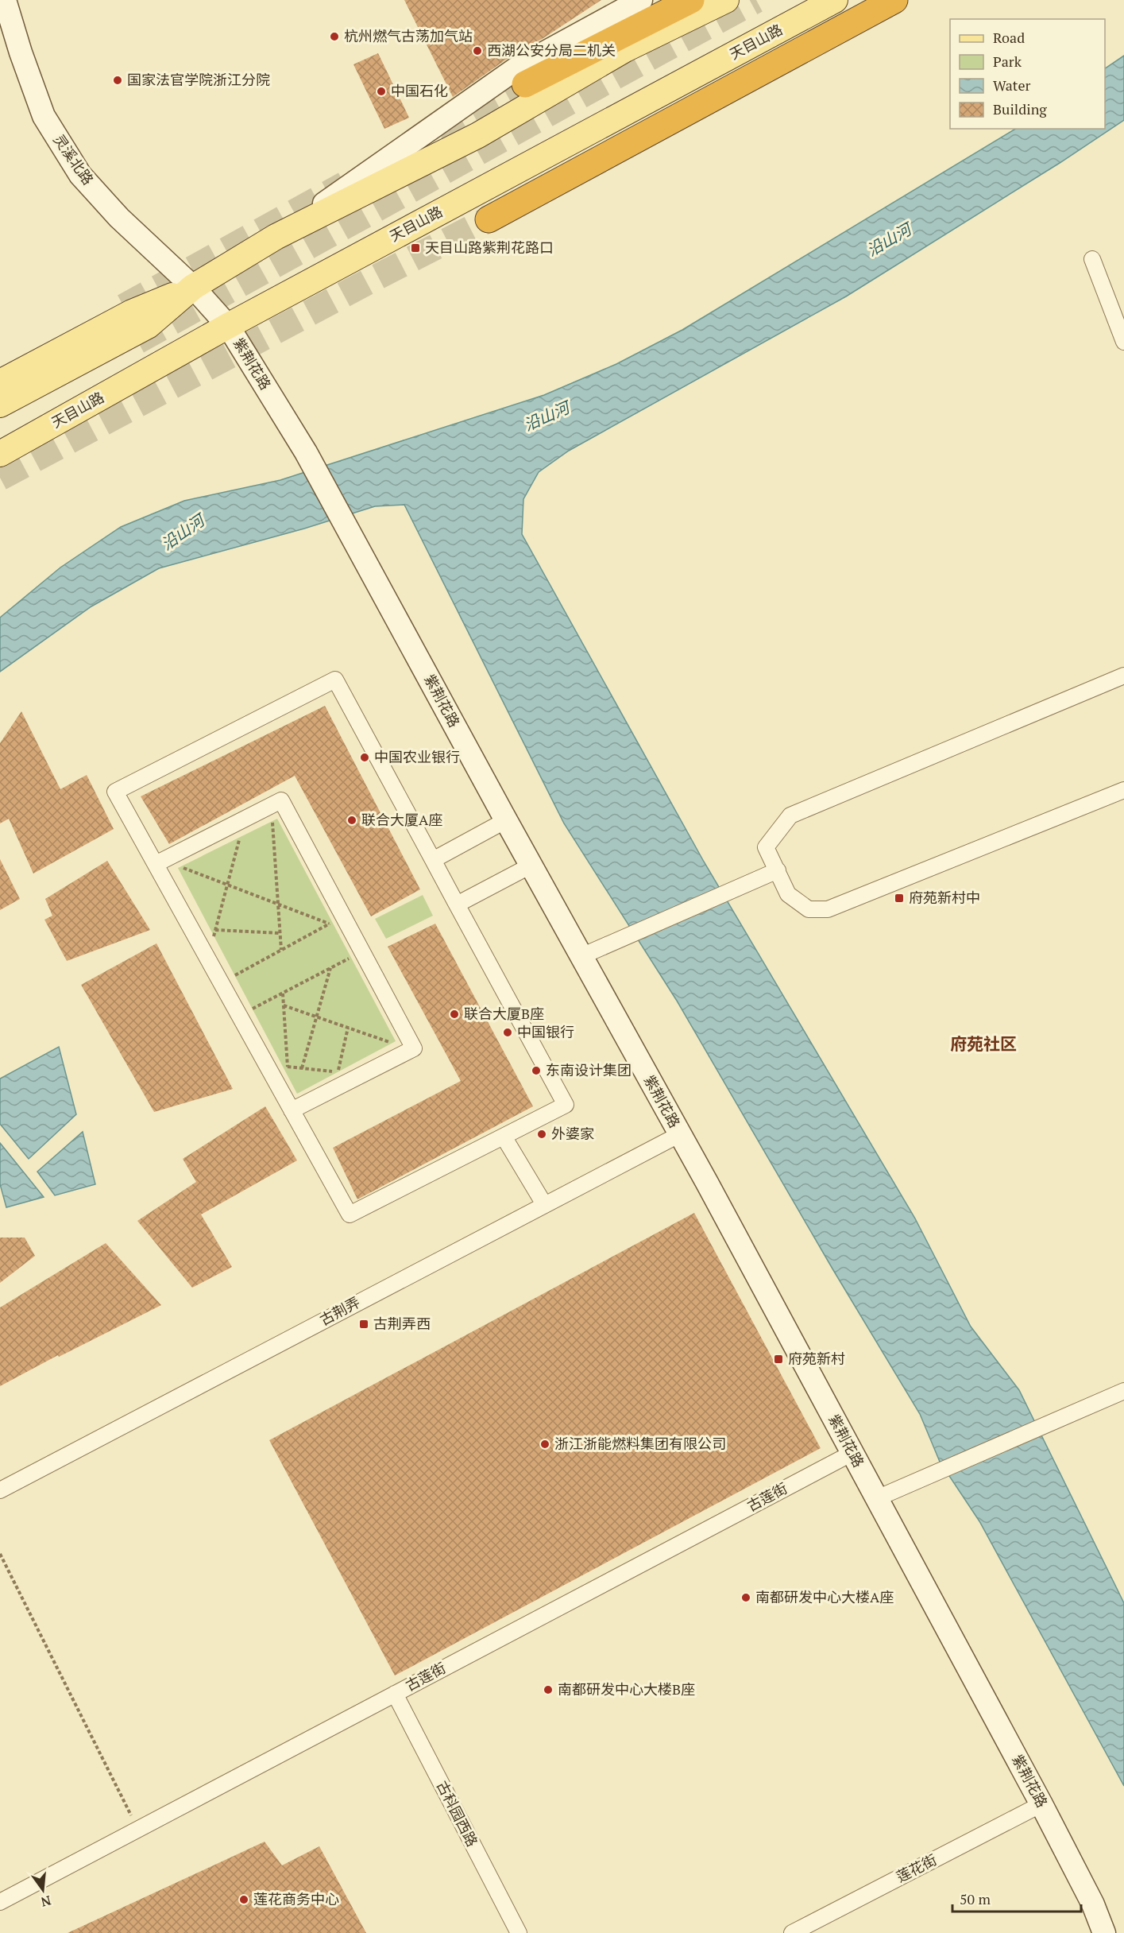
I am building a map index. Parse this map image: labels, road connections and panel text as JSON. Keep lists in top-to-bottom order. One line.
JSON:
{"streets":{"main road":["天目山路"],"street":["灵溪北路","紫荆花路","古荆弄","古莲街","古科园西路","莲花街"]},"crossings":[["天目山路","紫荆花路"],["灵溪北路","紫荆花路"],["紫荆花路","古荆弄"],["紫荆花路","古莲街"],["紫荆花路","莲花街"],["古莲街","古科园西路"]],"districts":["府苑社区"],"water":["沿山河"],"places":{"other":["杭州燃气古荡加气站","西湖公安分局二机关","国家法官学院浙江分院","中国石化","中国农业银行","联合大厦A座","联合大厦B座","中国银行","东南设计集团","外婆家","浙江浙能燃料集团有限公司","南都研发中心大楼A座","南都研发中心大楼B座","莲花商务中心"],"transit":["天目山路紫荆花路口","府苑新村中","古荆弄西","府苑新村"]},"legend":["Road","Park","Water","Building"],"scale_bar":"50 m","north":"bottom"}
